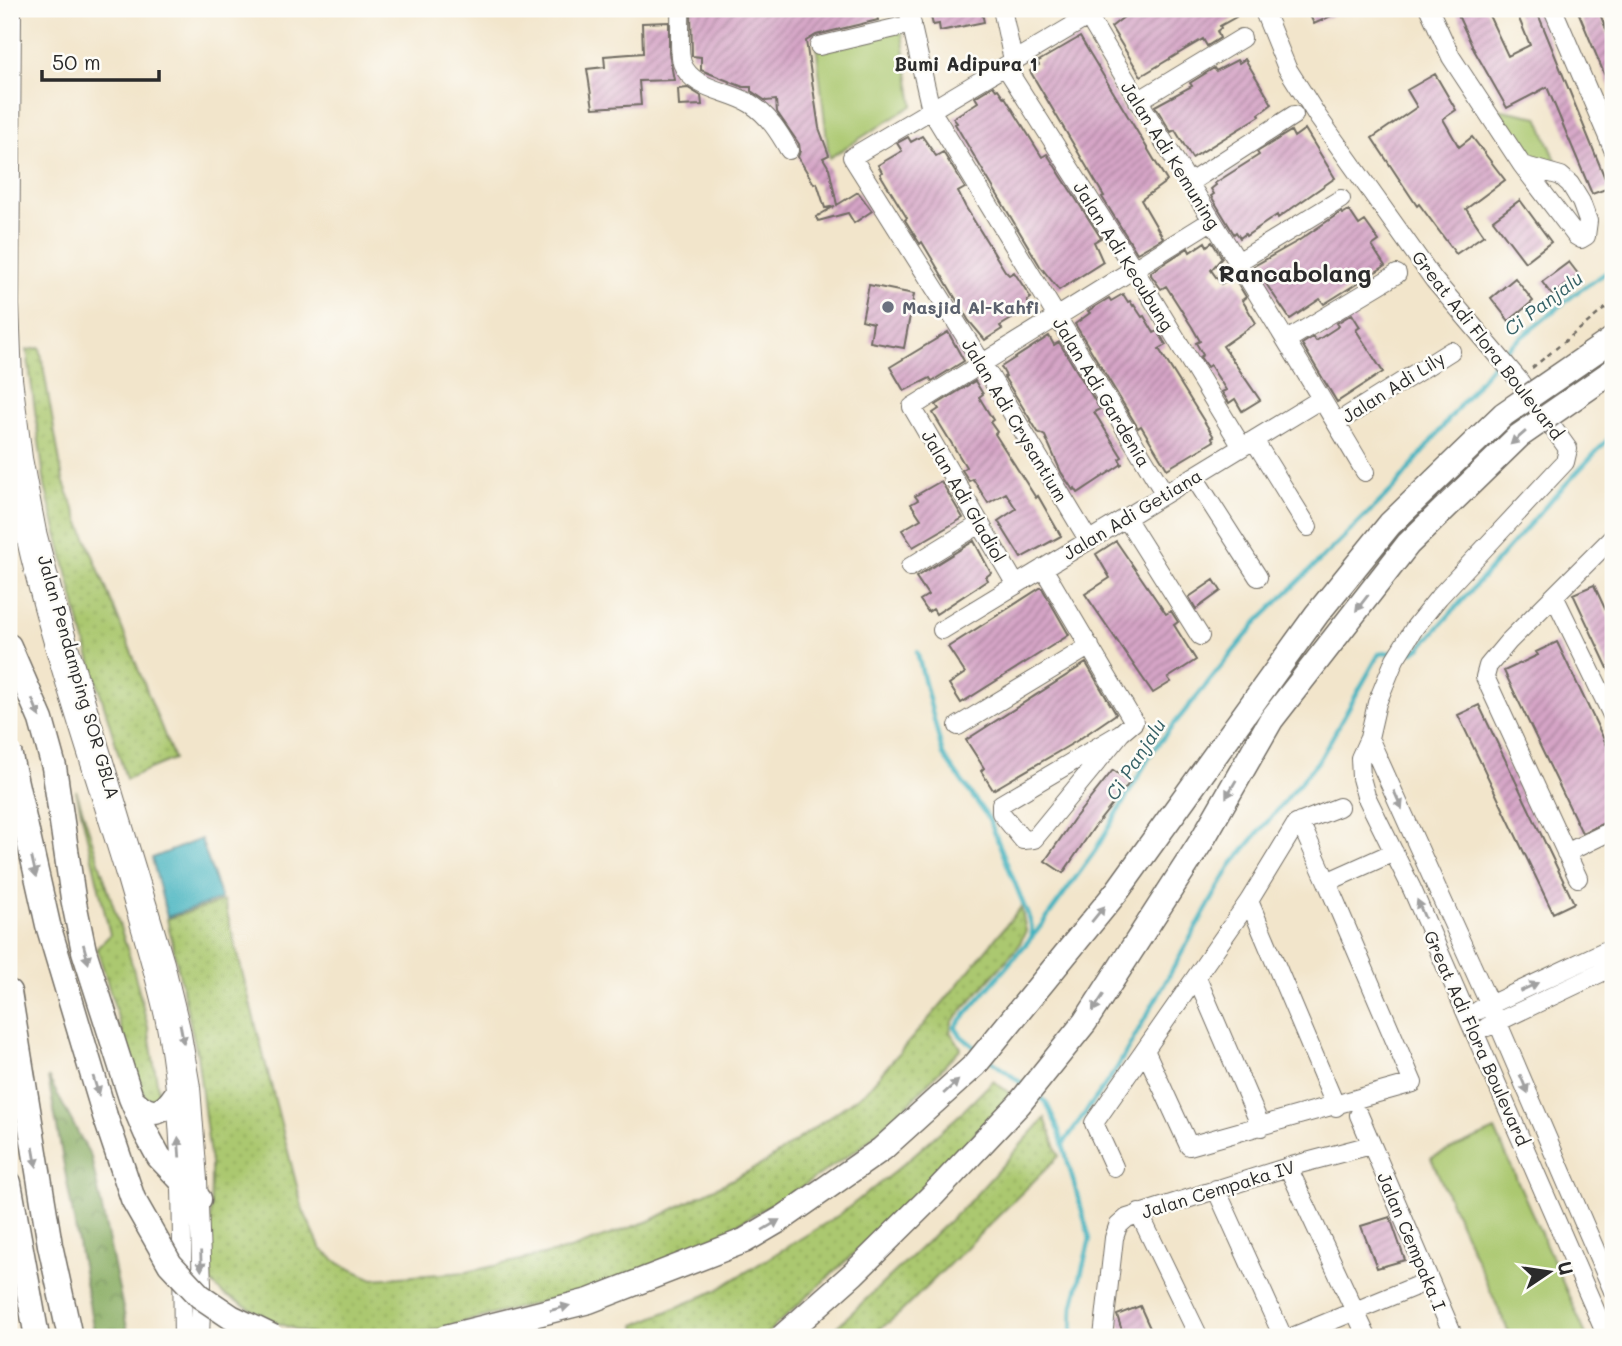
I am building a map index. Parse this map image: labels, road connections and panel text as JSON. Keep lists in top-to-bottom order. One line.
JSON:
{"streets":{"street":["Jalan Adi Kemuning","Jalan Adi Kecubung","Great Adi Flora Boulevard","Jalan Adi Lily","Jalan Adi Gardenia","Jalan Adi Crysantium","Jalan Adi Gladiol","Jalan Adi Getiana","Jalan Pendamping SOR GBLA","Jalan Cempaka IV","Jalan Cempaka I"]},"crossings":[["Jalan Adi Kemuning","Jalan Adi Lily"],["Jalan Adi Kemuning","Jalan Adi Getiana"],["Jalan Adi Kecubung","Jalan Adi Getiana"],["Jalan Adi Gardenia","Jalan Adi Crysantium"],["Jalan Adi Gardenia","Jalan Adi Getiana"],["Jalan Adi Crysantium","Jalan Adi Gladiol"],["Jalan Adi Crysantium","Jalan Adi Getiana"],["Jalan Adi Gladiol","Jalan Adi Getiana"],["Jalan Cempaka IV","Jalan Cempaka I"]],"districts":["Bumi Adipura 1","Rancabolang"],"water":["Ci Panjalu"],"places":["Masjid Al-Kahfi"],"scale_bar":"50 m","north":"right"}
